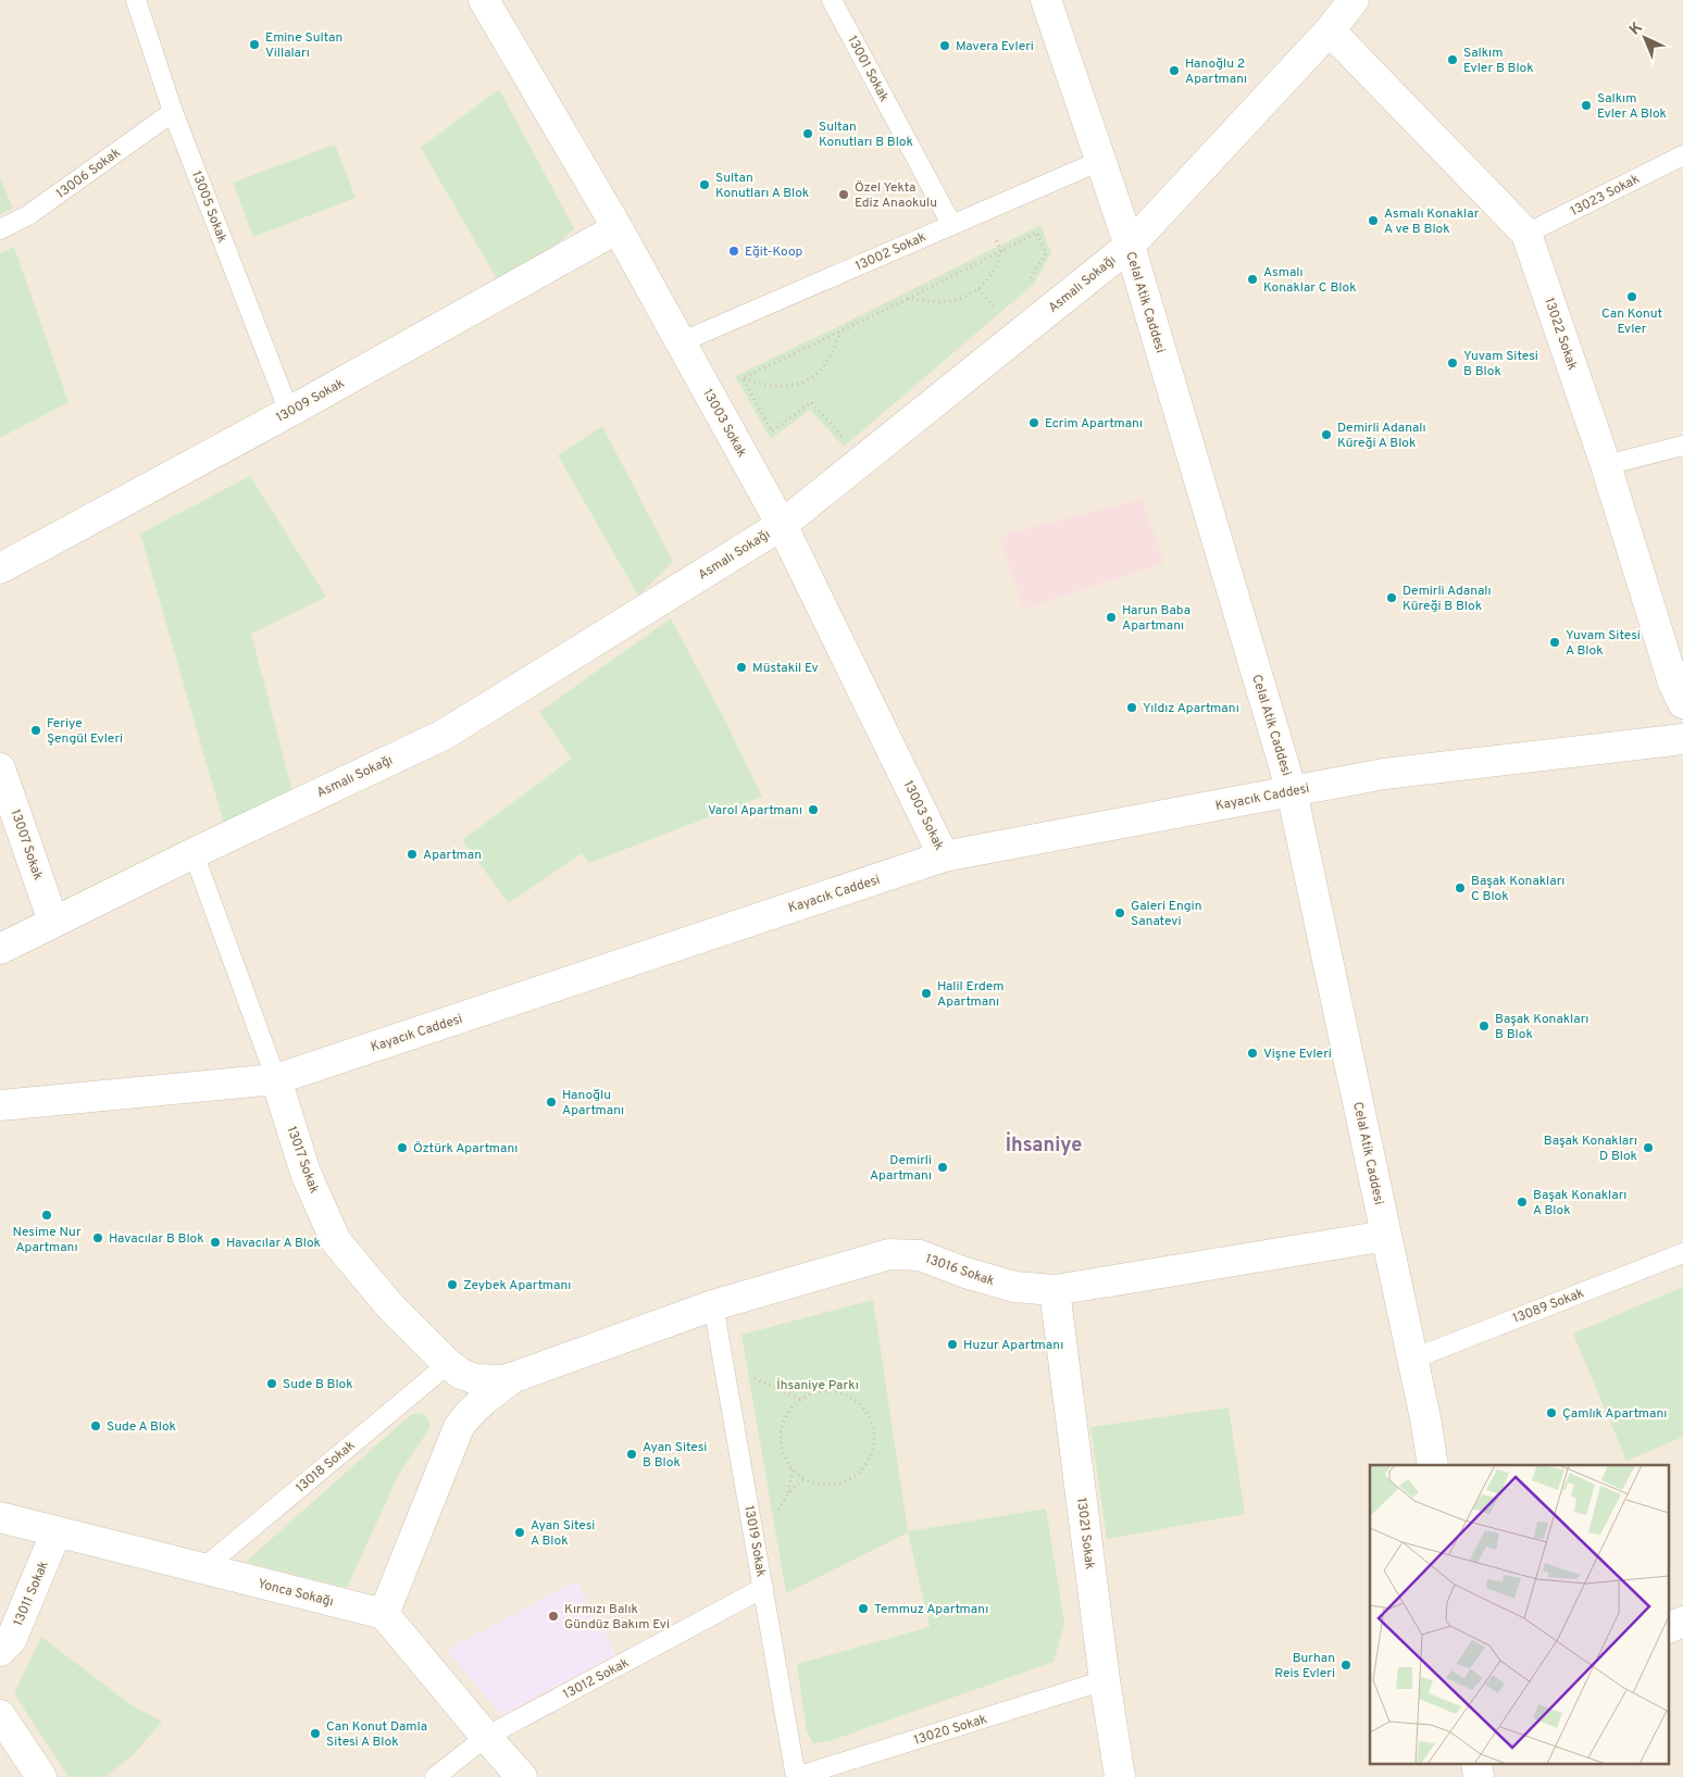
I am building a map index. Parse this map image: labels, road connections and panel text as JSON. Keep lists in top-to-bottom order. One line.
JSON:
{"streets":{"street":["Asmalı Sokağı","Celal Atik Caddesi","13022 Sokak","13009 Sokak","13003 Sokak","Kayacık Caddesi","13007 Sokak","13017 Sokak","13016 Sokak","13021 Sokak","Yonca Sokağı","13011 Sokak"],"lane":["13001 Sokak","13006 Sokak","13023 Sokak","13005 Sokak","13002 Sokak","13089 Sokak","13018 Sokak","13019 Sokak","13012 Sokak","13020 Sokak"]},"crossings":[["13001 Sokak","13002 Sokak"],["13006 Sokak","13005 Sokak"],["13023 Sokak","13022 Sokak"],["13005 Sokak","13009 Sokak"],["13002 Sokak","Celal Atik Caddesi"],["13002 Sokak","13003 Sokak"],["Asmalı Sokağı","Celal Atik Caddesi"],["Asmalı Sokağı","13022 Sokak"],["Asmalı Sokağı","13003 Sokak"],["Asmalı Sokağı","13007 Sokak"],["Asmalı Sokağı","13017 Sokak"],["Celal Atik Caddesi","Kayacık Caddesi"],["Celal Atik Caddesi","13016 Sokak"],["Celal Atik Caddesi","13089 Sokak"],["13009 Sokak","13003 Sokak"],["13003 Sokak","Kayacık Caddesi"],["Kayacık Caddesi","13017 Sokak"],["13017 Sokak","13016 Sokak"],["13017 Sokak","13018 Sokak"],["13016 Sokak","13021 Sokak"],["13016 Sokak","13019 Sokak"],["13018 Sokak","Yonca Sokağı"],["13021 Sokak","13020 Sokak"],["13019 Sokak","13012 Sokak"],["13019 Sokak","13020 Sokak"],["Yonca Sokağı","13011 Sokak"]],"districts":["İhsaniye"],"parks":["İhsaniye Parkı"],"places":["Emine Sultan Villaları","Mavera Evleri","Salkım Evler B Blok","Hanoğlu 2 Apartmanı","Salkım Evler A Blok","Sultan Konutları B Blok","Sultan Konutları A Blok","Özel Yekta Ediz Anaokulu","Asmalı Konaklar A ve B Blok","Eğit-Koop","Asmalı Konaklar C Blok","Can Konut Evler","Yuvam Sitesi B Blok","Ecrim Apartmanı","Demirli Adanalı Küreği A Blok","Demirli Adanalı Küreği B Blok","Harun Baba Apartmanı","Yuvam Sitesi A Blok","Müstakil Ev","Yıldız Apartmanı","Feriye Şengül Evleri","Varol Apartmanı","Apartman","Başak Konakları C Blok","Galeri Engin Sanatevi","Halil Erdem Apartmanı","Başak Konakları B Blok","Vişne Evleri","Hanoğlu Apartmanı","Öztürk Apartmanı","Başak Konakları D Blok","Demirli Apartmanı","Başak Konakları A Blok","Nesime Nur Apartmanı","Havacılar B Blok","Havacılar A Blok","Zeybek Apartmanı","Huzur Apartmanı","Sude B Blok","Çamlık Apartmanı","Sude A Blok","Ayan Sitesi B Blok","Ayan Sitesi A Blok","Temmuz Apartmanı","Kırmızı Balık Gündüz Bakım Evi","Burhan Reis Evleri","Can Konut Damla Sitesi A Blok"],"north":"top left"}
